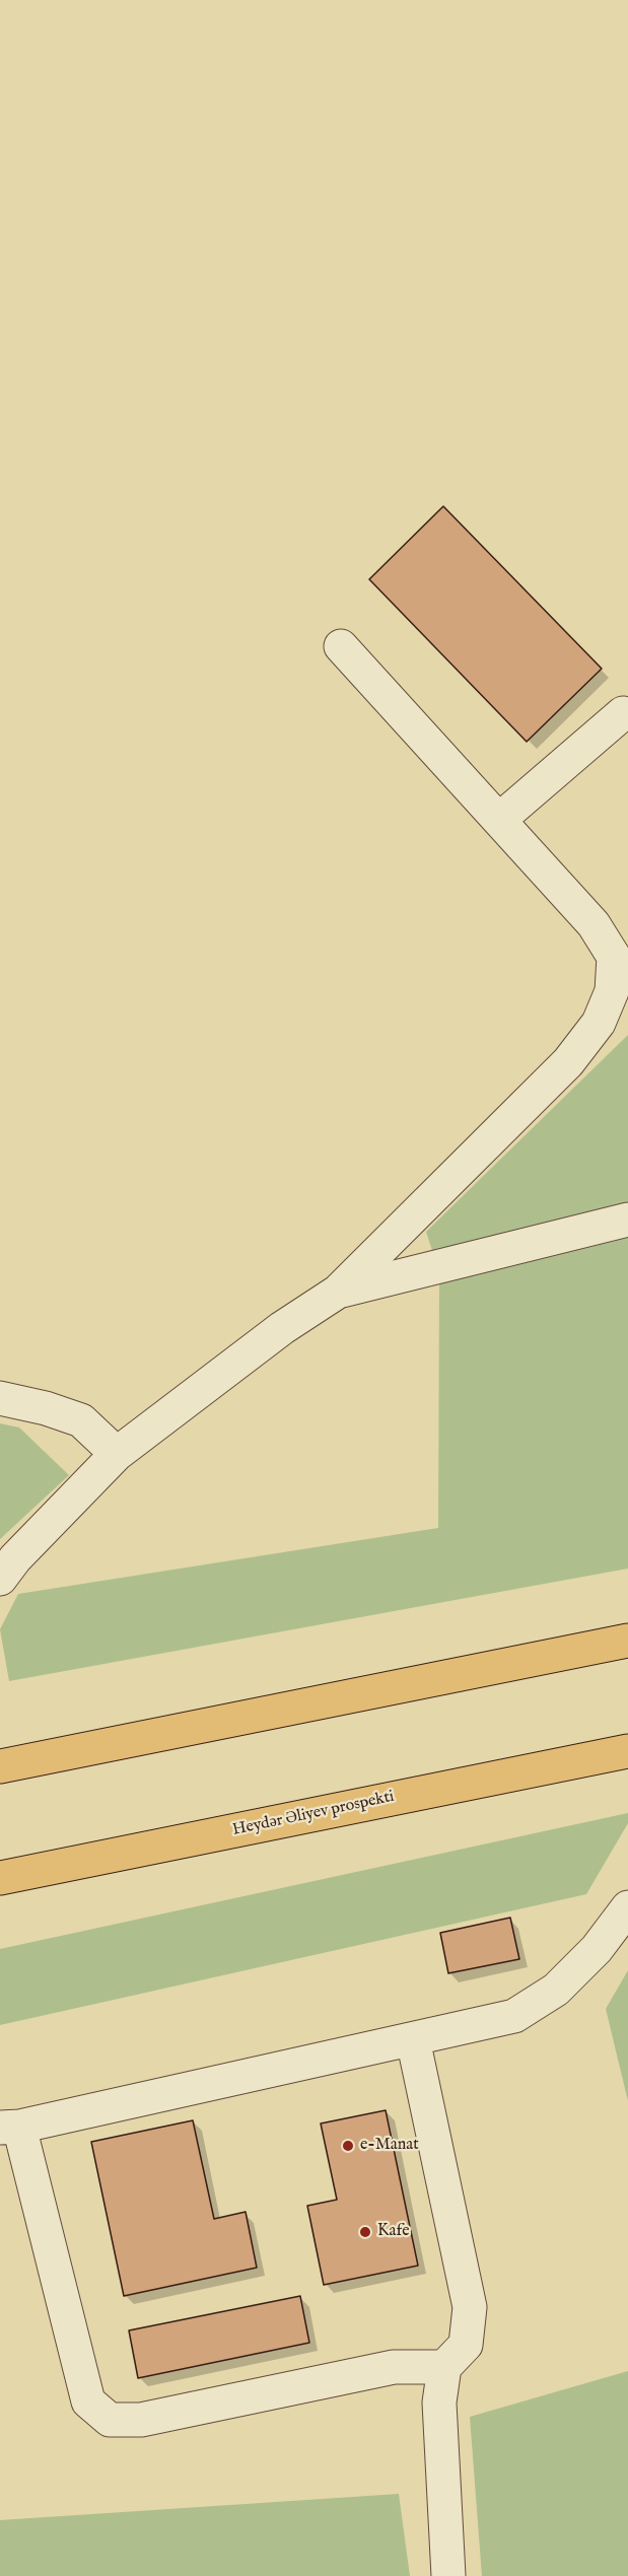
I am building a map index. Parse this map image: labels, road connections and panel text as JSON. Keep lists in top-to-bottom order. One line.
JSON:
{"streets":{"highway":["Heydər Əliyev prospekti"]},"places":["e-Manat","Kafe"]}
